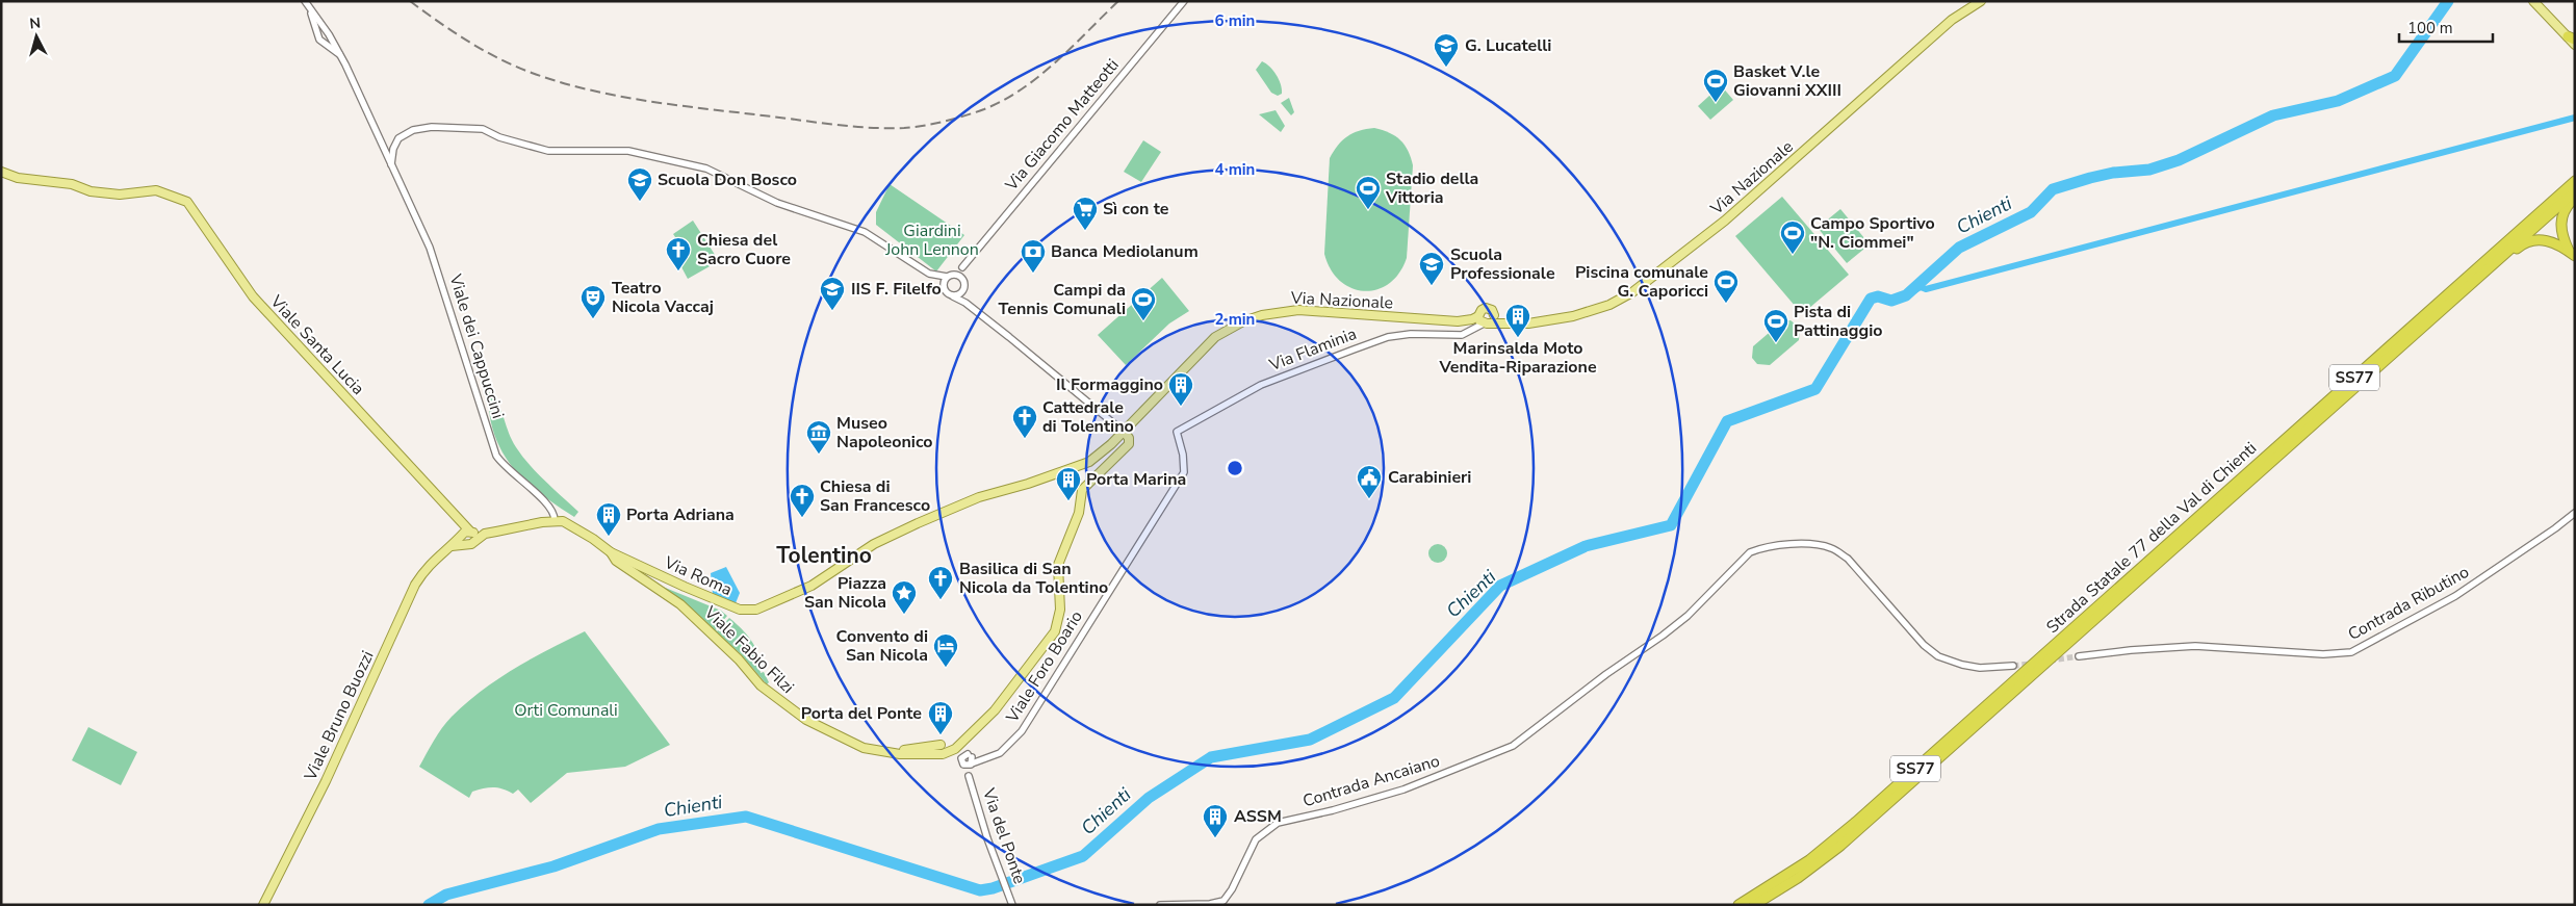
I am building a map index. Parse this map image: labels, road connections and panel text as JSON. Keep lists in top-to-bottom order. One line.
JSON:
{"streets":{"highway":["SS77","Strada Statale 77 della Val di Chienti"],"main road":["Via Nazionale","Viale Santa Lucia","Via Roma","Viale Fabio Filzi","Viale Bruno Buozzi"],"street":["Via Giacomo Matteotti","Viale dei Cappuccini","Via Flaminia","Contrada Ributino","Viale Foro Boario","Contrada Ancaiano","Via del Ponte"]},"crossings":[["Via Nazionale","Via Flaminia"],["Via Nazionale","Via Roma"],["Viale Santa Lucia","Viale Bruno Buozzi"],["Viale dei Cappuccini","Via Roma"],["Viale dei Cappuccini","Viale Bruno Buozzi"],["Via Flaminia","Viale Foro Boario"],["Via Roma","Viale Fabio Filzi"],["Via Roma","Viale Bruno Buozzi"],["Viale Fabio Filzi","Via del Ponte"],["Viale Foro Boario","Via del Ponte"]],"districts":["Tolentino"],"water":["Chienti"],"parks":["Giardini John Lennon","Orti Comunali"],"places":{"school or university":["G. Lucatelli","Scuola Don Bosco","Scuola Professionale","IIS F. Filelfo"],"sports":["Basket V.le Giovanni XXIII","Stadio della Vittoria","Campo Sportivo \"N. Ciommei\"","Piscina comunale G. Caporicci","Campi da Tennis Comunali","Pista di Pattinaggio"],"supermarket":["Sì con te"],"church":["Chiesa del Sacro Cuore","Cattedrale di Tolentino","Chiesa di San Francesco","Basilica di San Nicola da Tolentino"],"bank":["Banca Mediolanum"],"theatre":["Teatro Nicola Vaccaj"],"building":["Marinsalda Moto Vendita-Riparazione","Il Formaggino","Porta Marina","Porta Adriana","Porta del Ponte","ASSM"],"museum":["Museo Napoleonico"],"public building":["Carabinieri"],"place":["Piazza San Nicola"],"hotel":["Convento di San Nicola"]},"scale_bar":"100 m","north":"top","rings":["6 min","4 min","2 min"]}
